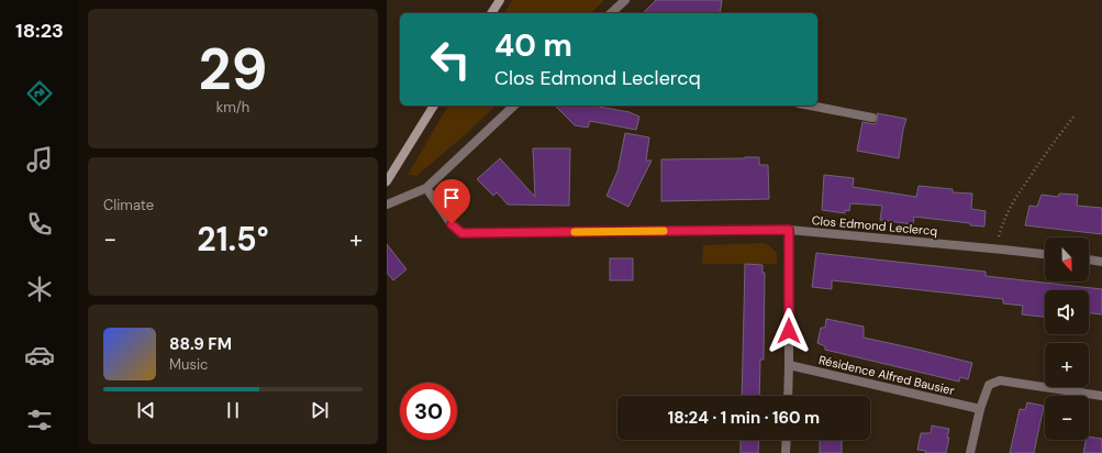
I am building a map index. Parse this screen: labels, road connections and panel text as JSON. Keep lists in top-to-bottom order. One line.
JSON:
{"streets":{"street":["Clos Edmond Leclercq","Résidence Alfred Bausier"]},"north":"bottom","page":{"tabs":"18:23","tile":[["29","km/h"],"Climate"],"turn":["40 m","Clos Edmond Leclercq"],"heat":["−","21.5°","+"],"map_buttons":["+","−"],"song":["88.9 FM","Music"],"limit":"30","trip":"18:24 · 1 min · 160 m"}}
